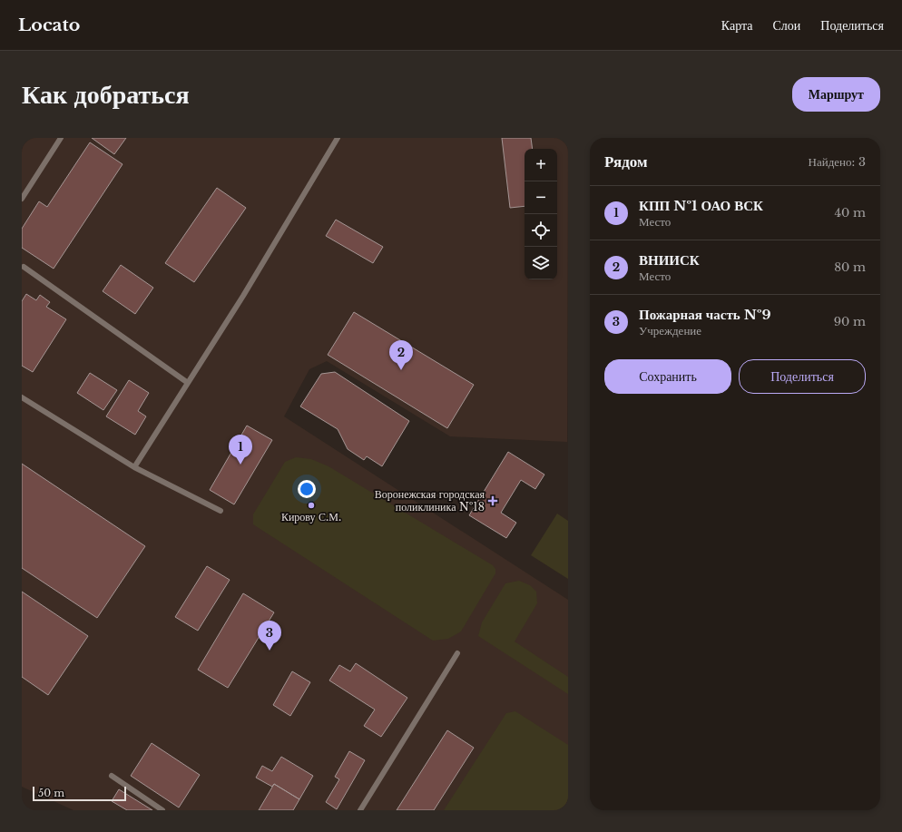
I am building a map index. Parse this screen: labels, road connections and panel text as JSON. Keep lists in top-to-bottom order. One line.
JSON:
{"places":{"health":["Воронежская городская поликлиника №18"],"other":["Кирову С.М."]},"scale_bar":"50 m","page":{"header":"Locato","nav":["Карта","Слои","Поделиться"],"buttons":["Маршрут",["Сохранить","Поделиться"]],"title":"Как добраться","heading":["Рядом","Найдено: 3"],"map_buttons":["+","−"],"list":[{"mark":"1","name":"КПП №1 ОАО ВСК","note":"Место","value":"40 m"},{"mark":"2","name":"ВНИИСК","note":"Место","value":"80 m"},{"mark":"3","name":"Пожарная часть №9","note":"Учреждение","value":"90 m"}],"pins":["2","1","3"],"scale":"50 m"}}
